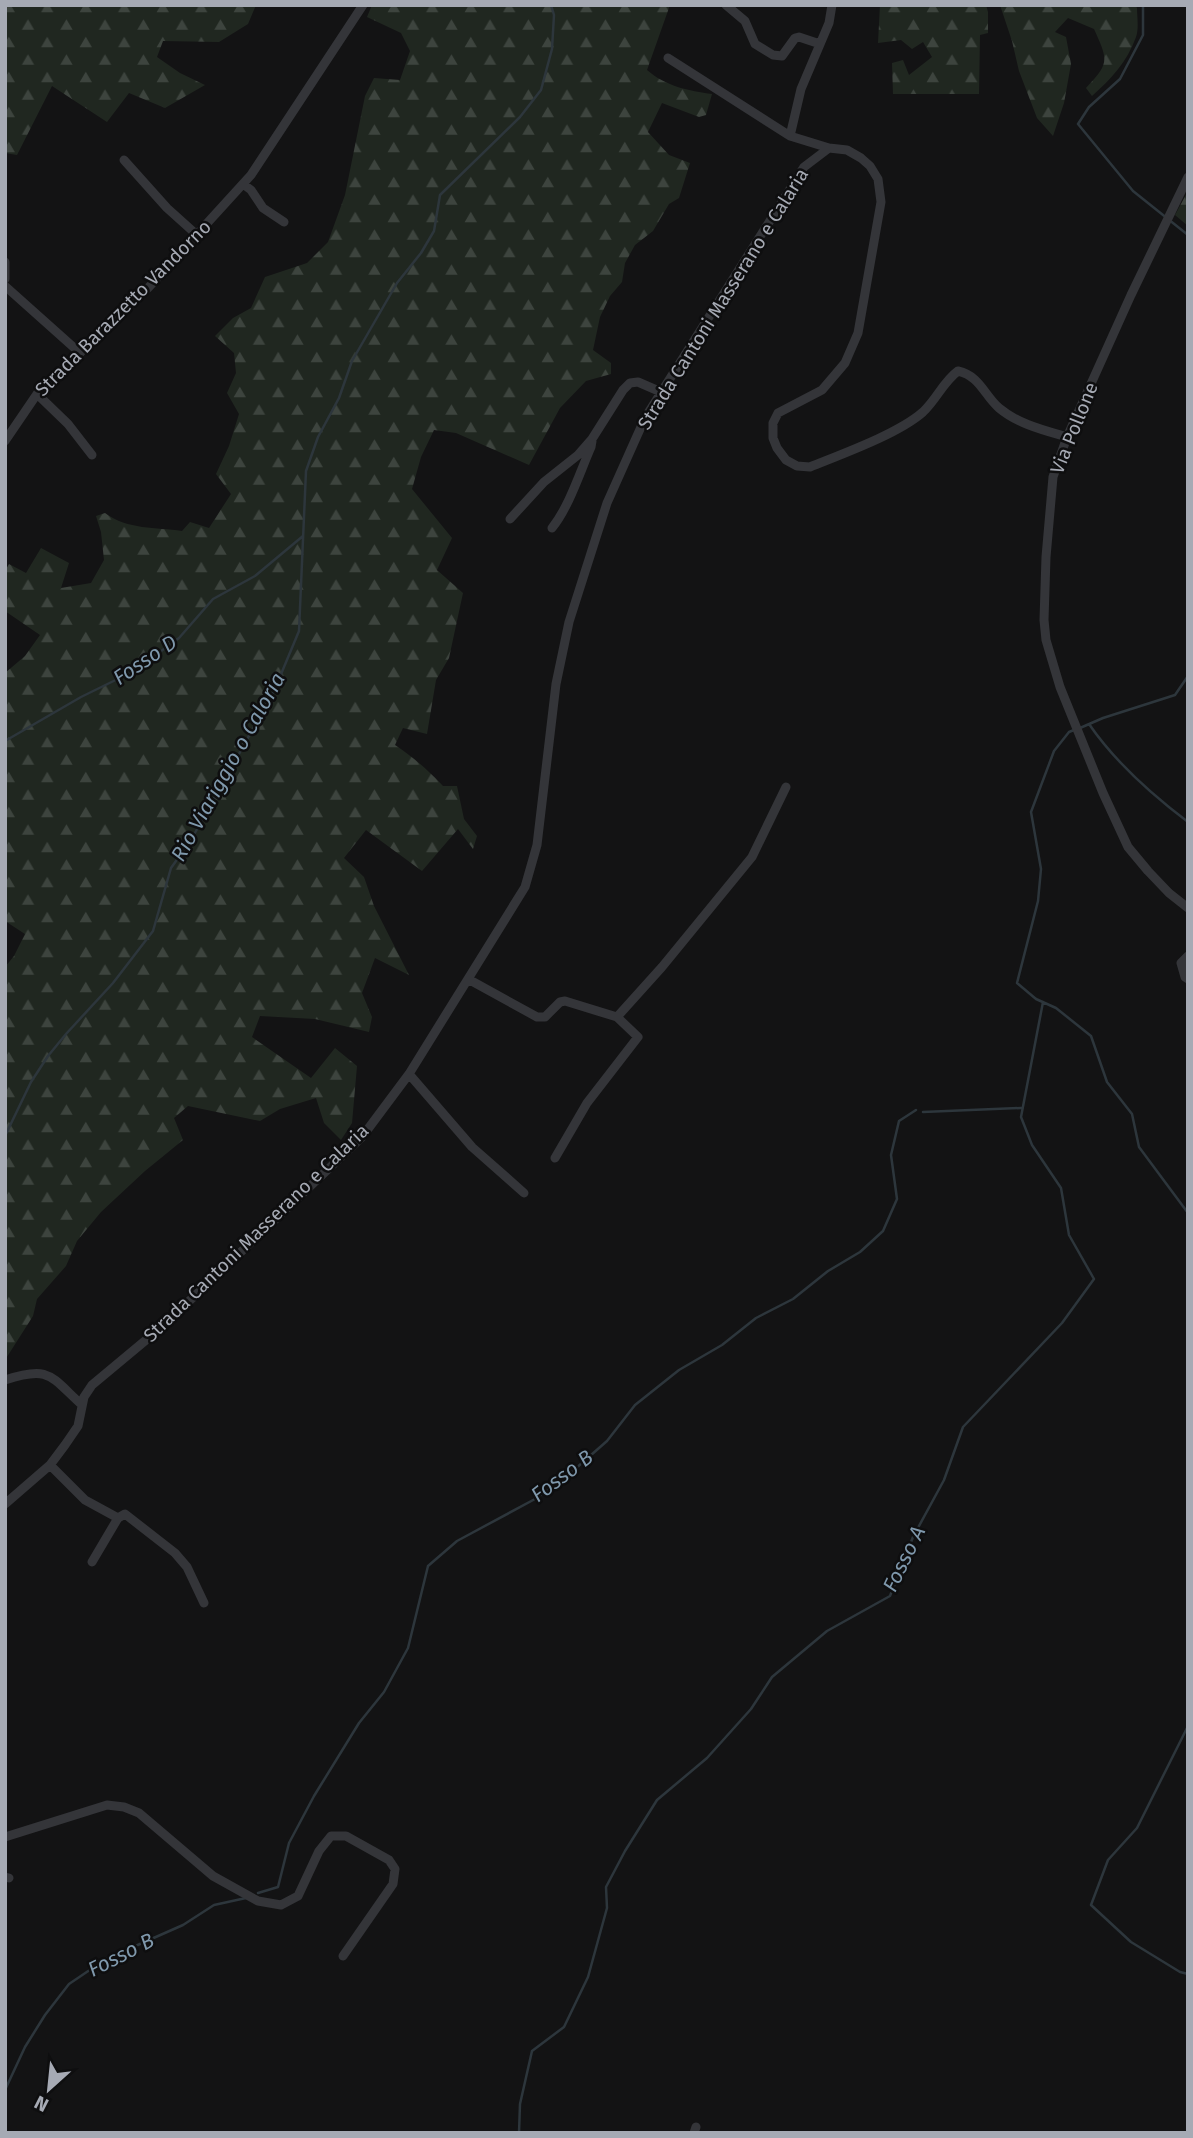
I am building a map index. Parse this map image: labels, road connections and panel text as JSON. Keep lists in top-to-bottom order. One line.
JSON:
{"streets":{"street":["Strada Cantoni Masserano e Calaria","Strada Barazzetto Vandorno","Via Pollone"]},"crossings":[["Strada Cantoni Masserano e Calaria","Via Pollone"]],"water":["Fosso D","Rio Viariggio o Caloria","Fosso B","Fosso A"],"north":"bottom left"}
